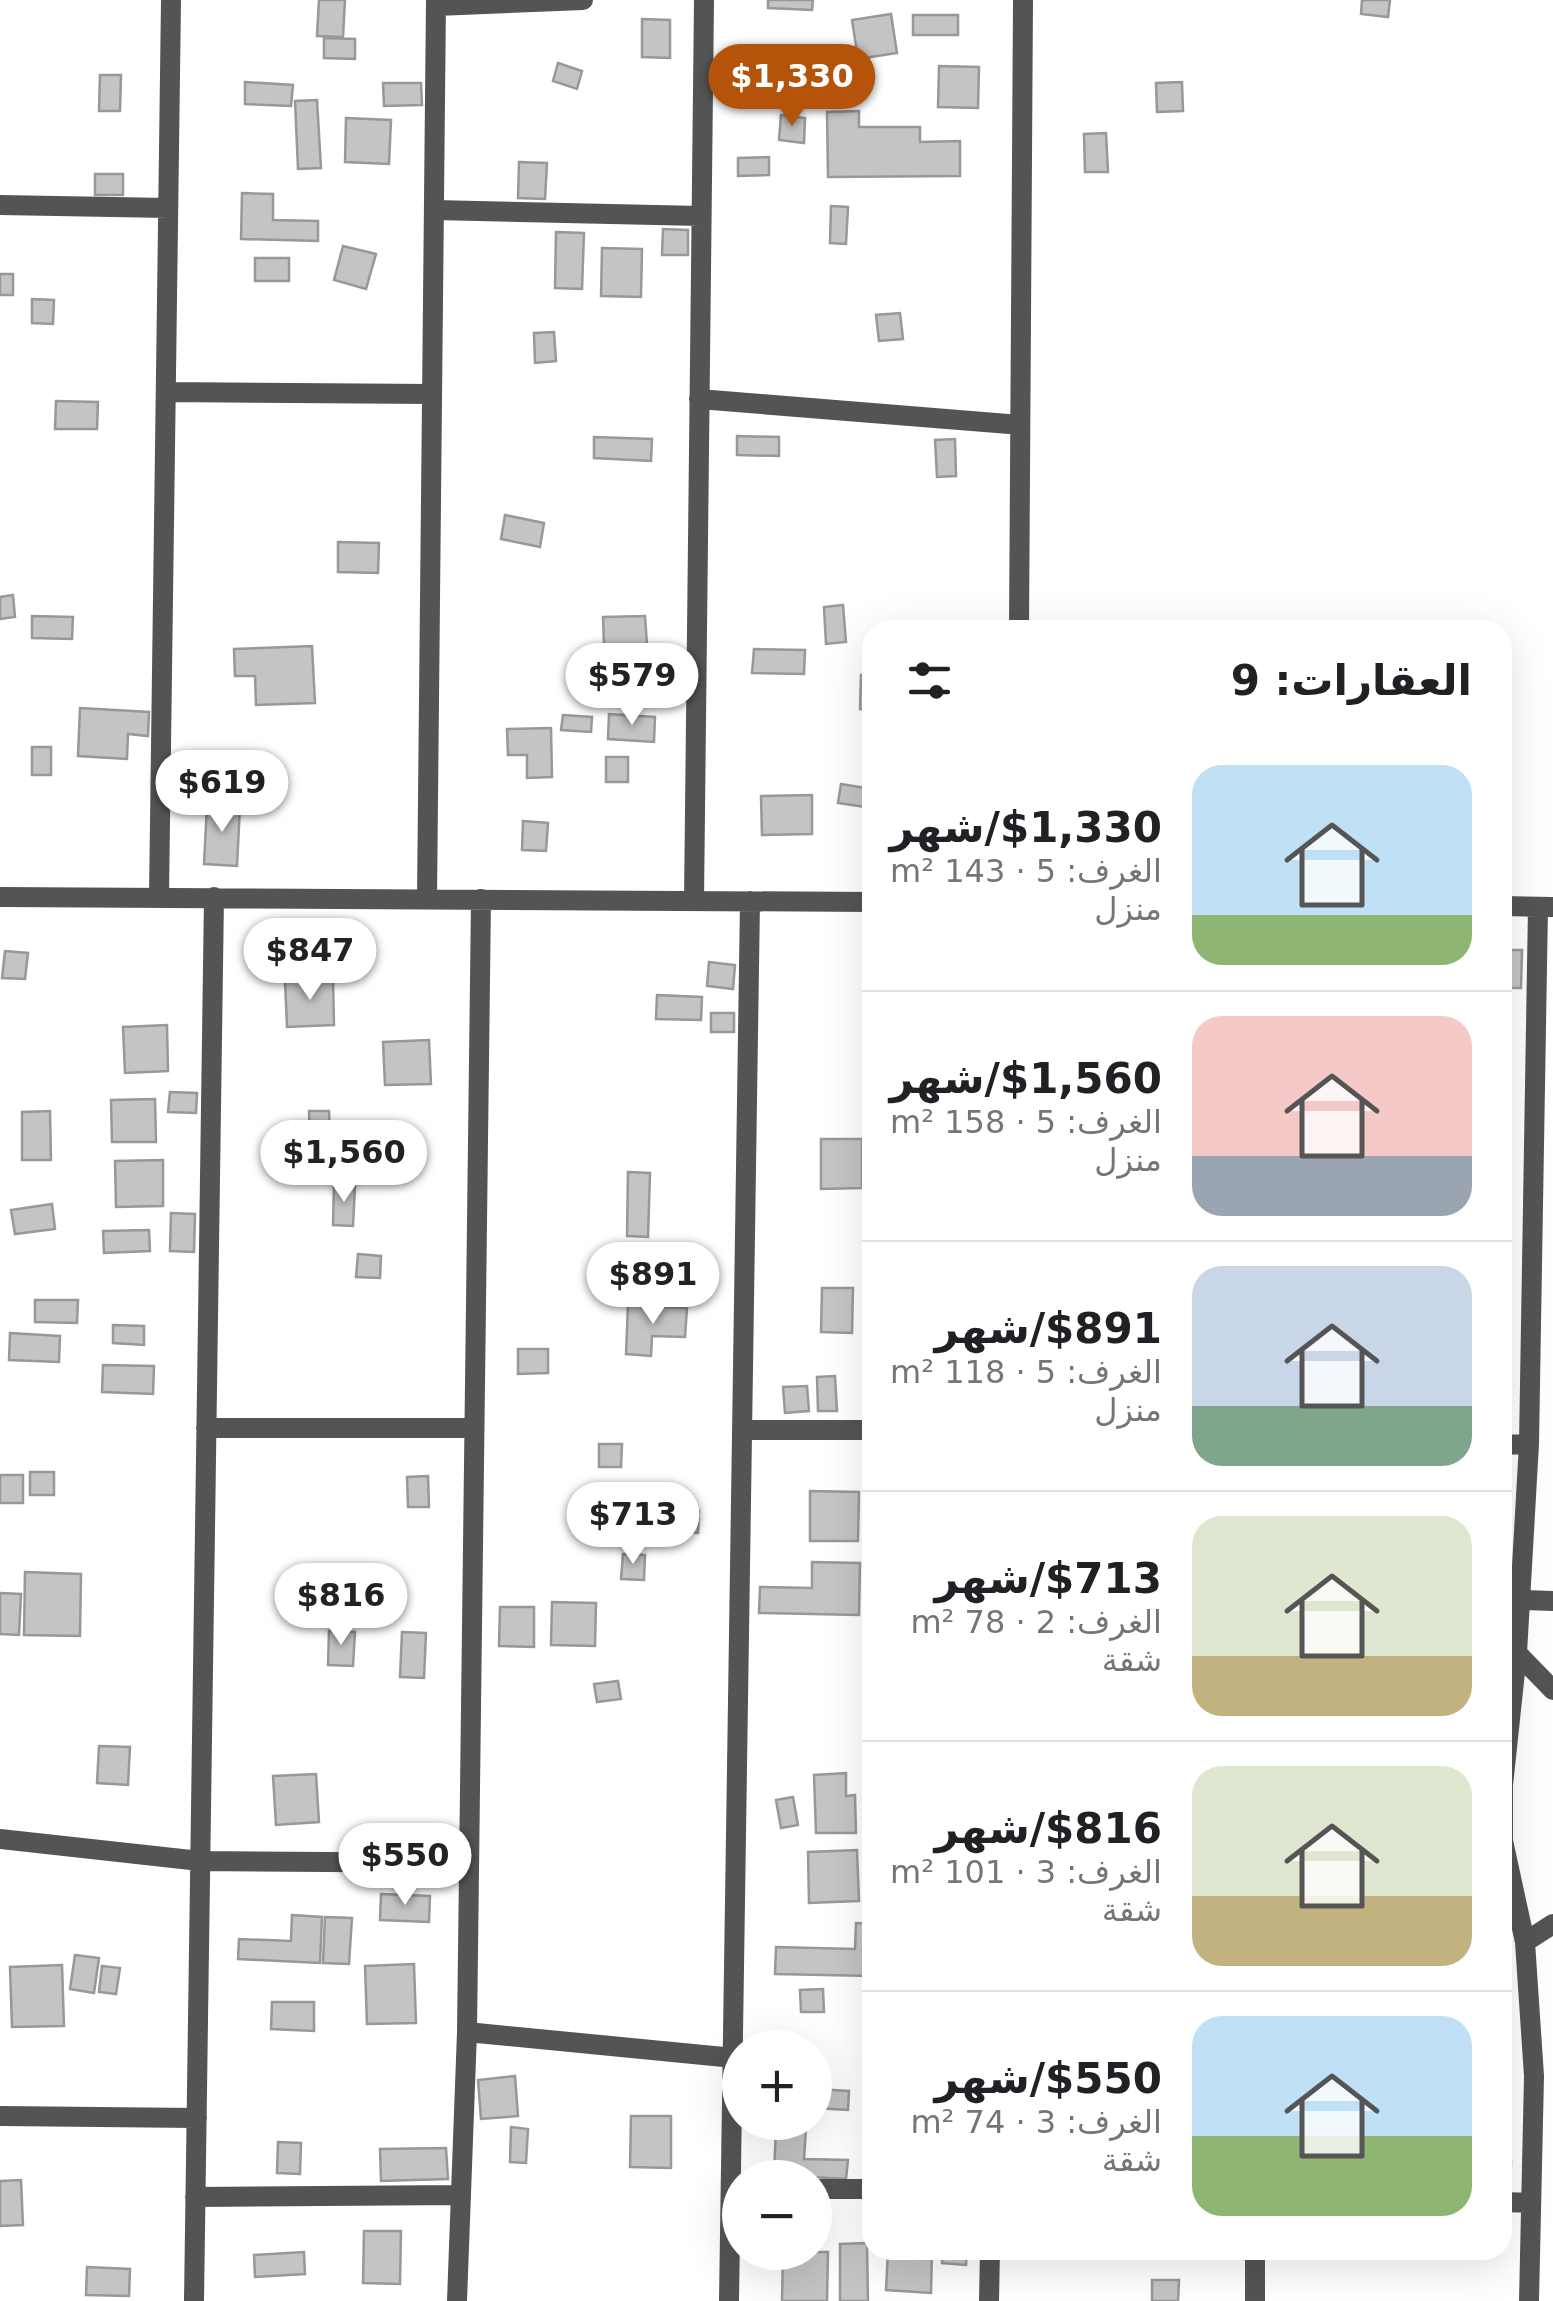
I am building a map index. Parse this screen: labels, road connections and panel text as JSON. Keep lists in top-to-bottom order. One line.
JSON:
{"page":{"price":["$1,330","$579","$619","$847","$1,560","$891","$713","$816","$550"],"heading":"العقارات: 9","list":[{"name":"$1,330/شهر","note":"الغرف: 5 · 143 m² · منزل"},{"name":"$1,560/شهر","note":"الغرف: 5 · 158 m² · منزل"},{"name":"$891/شهر","note":"الغرف: 5 · 118 m² · منزل"},{"name":"$713/شهر","note":"الغرف: 2 · 78 m² · شقة"},{"name":"$816/شهر","note":"الغرف: 3 · 101 m² · شقة"},{"name":"$550/شهر","note":"الغرف: 3 · 74 m² · شقة"}],"map_buttons":["+","−"]}}
